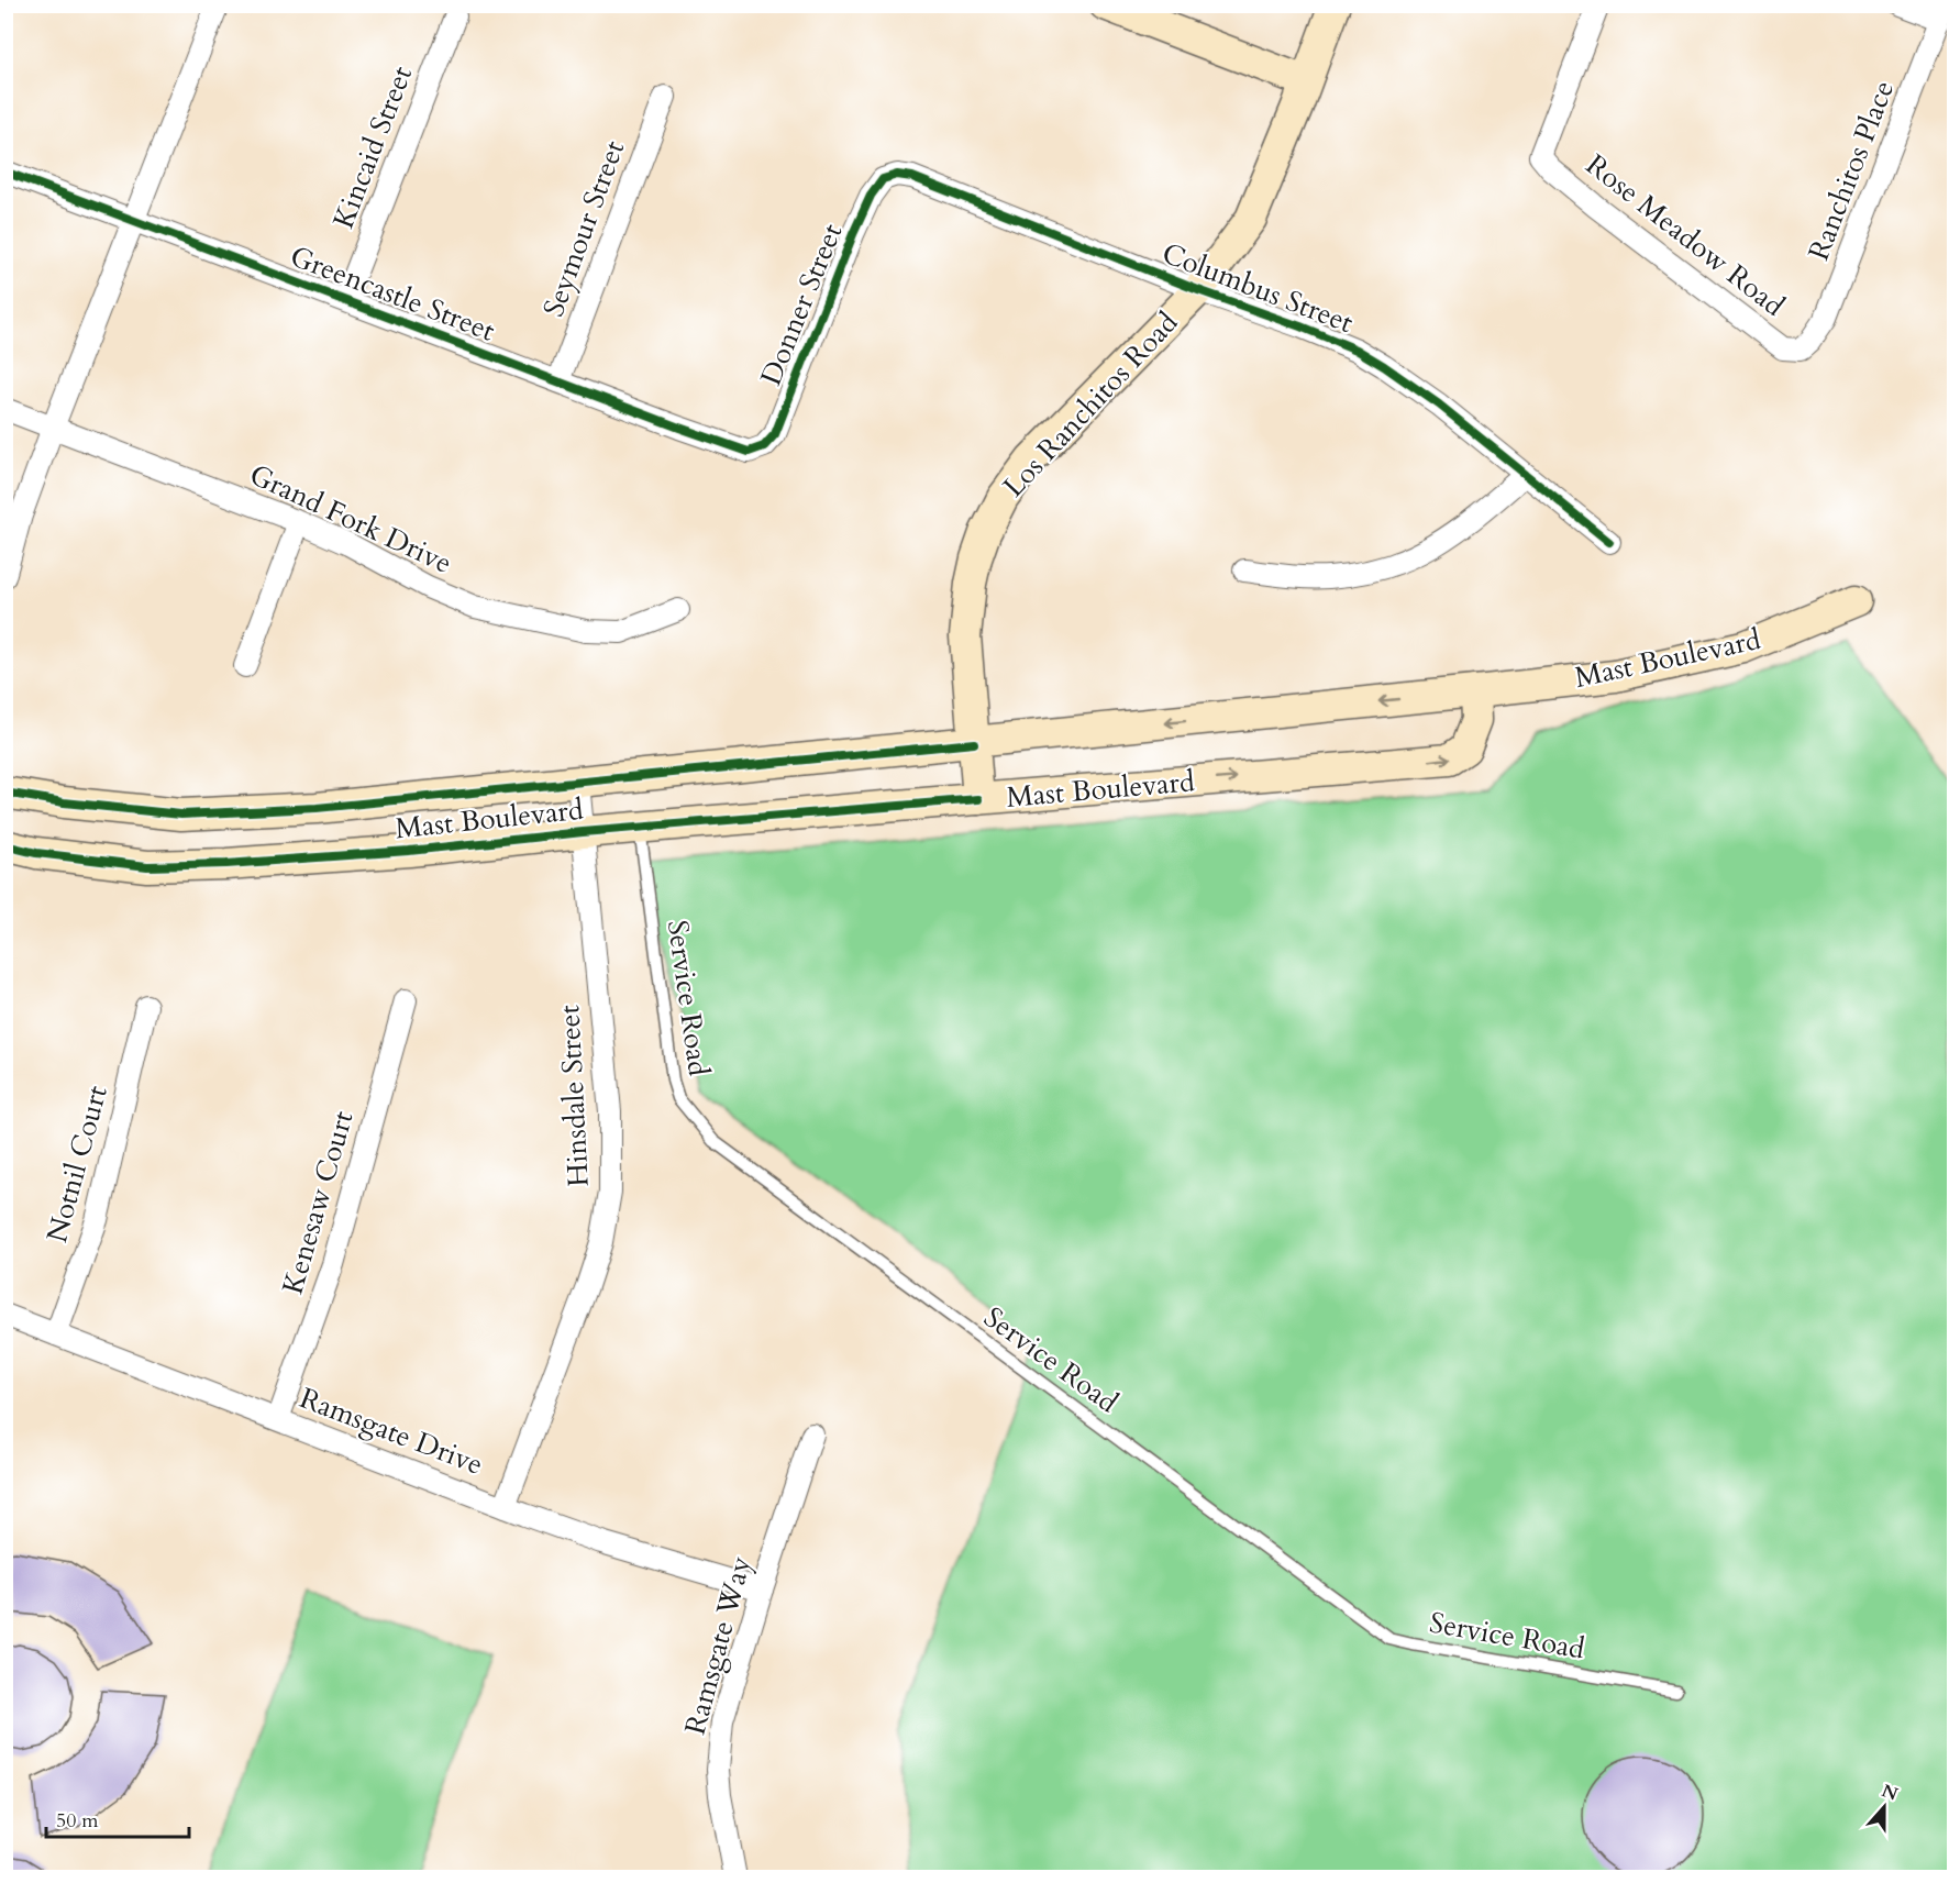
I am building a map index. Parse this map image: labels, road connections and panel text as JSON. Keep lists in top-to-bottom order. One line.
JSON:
{"streets":{"street":["Kincaid Street","Ranchitos Place","Seymour Street","Rose Meadow Road","Columbus Street","Greencastle Street","Donner Street","Los Ranchitos Road","Grand Fork Drive","Mast Boulevard","Hinsdale Street","Notnil Court","Kenesaw Court","Ramsgate Drive","Ramsgate Way"],"lane":["Service Road"]},"crossings":[["Kincaid Street","Greencastle Street"],["Ranchitos Place","Rose Meadow Road"],["Seymour Street","Greencastle Street"],["Columbus Street","Donner Street"],["Columbus Street","Los Ranchitos Road"],["Greencastle Street","Donner Street"],["Los Ranchitos Road","Mast Boulevard"],["Mast Boulevard","Service Road"],["Mast Boulevard","Hinsdale Street"],["Hinsdale Street","Ramsgate Drive"],["Notnil Court","Ramsgate Drive"],["Kenesaw Court","Ramsgate Drive"],["Ramsgate Drive","Ramsgate Way"]],"scale_bar":"50 m","north":"top"}
